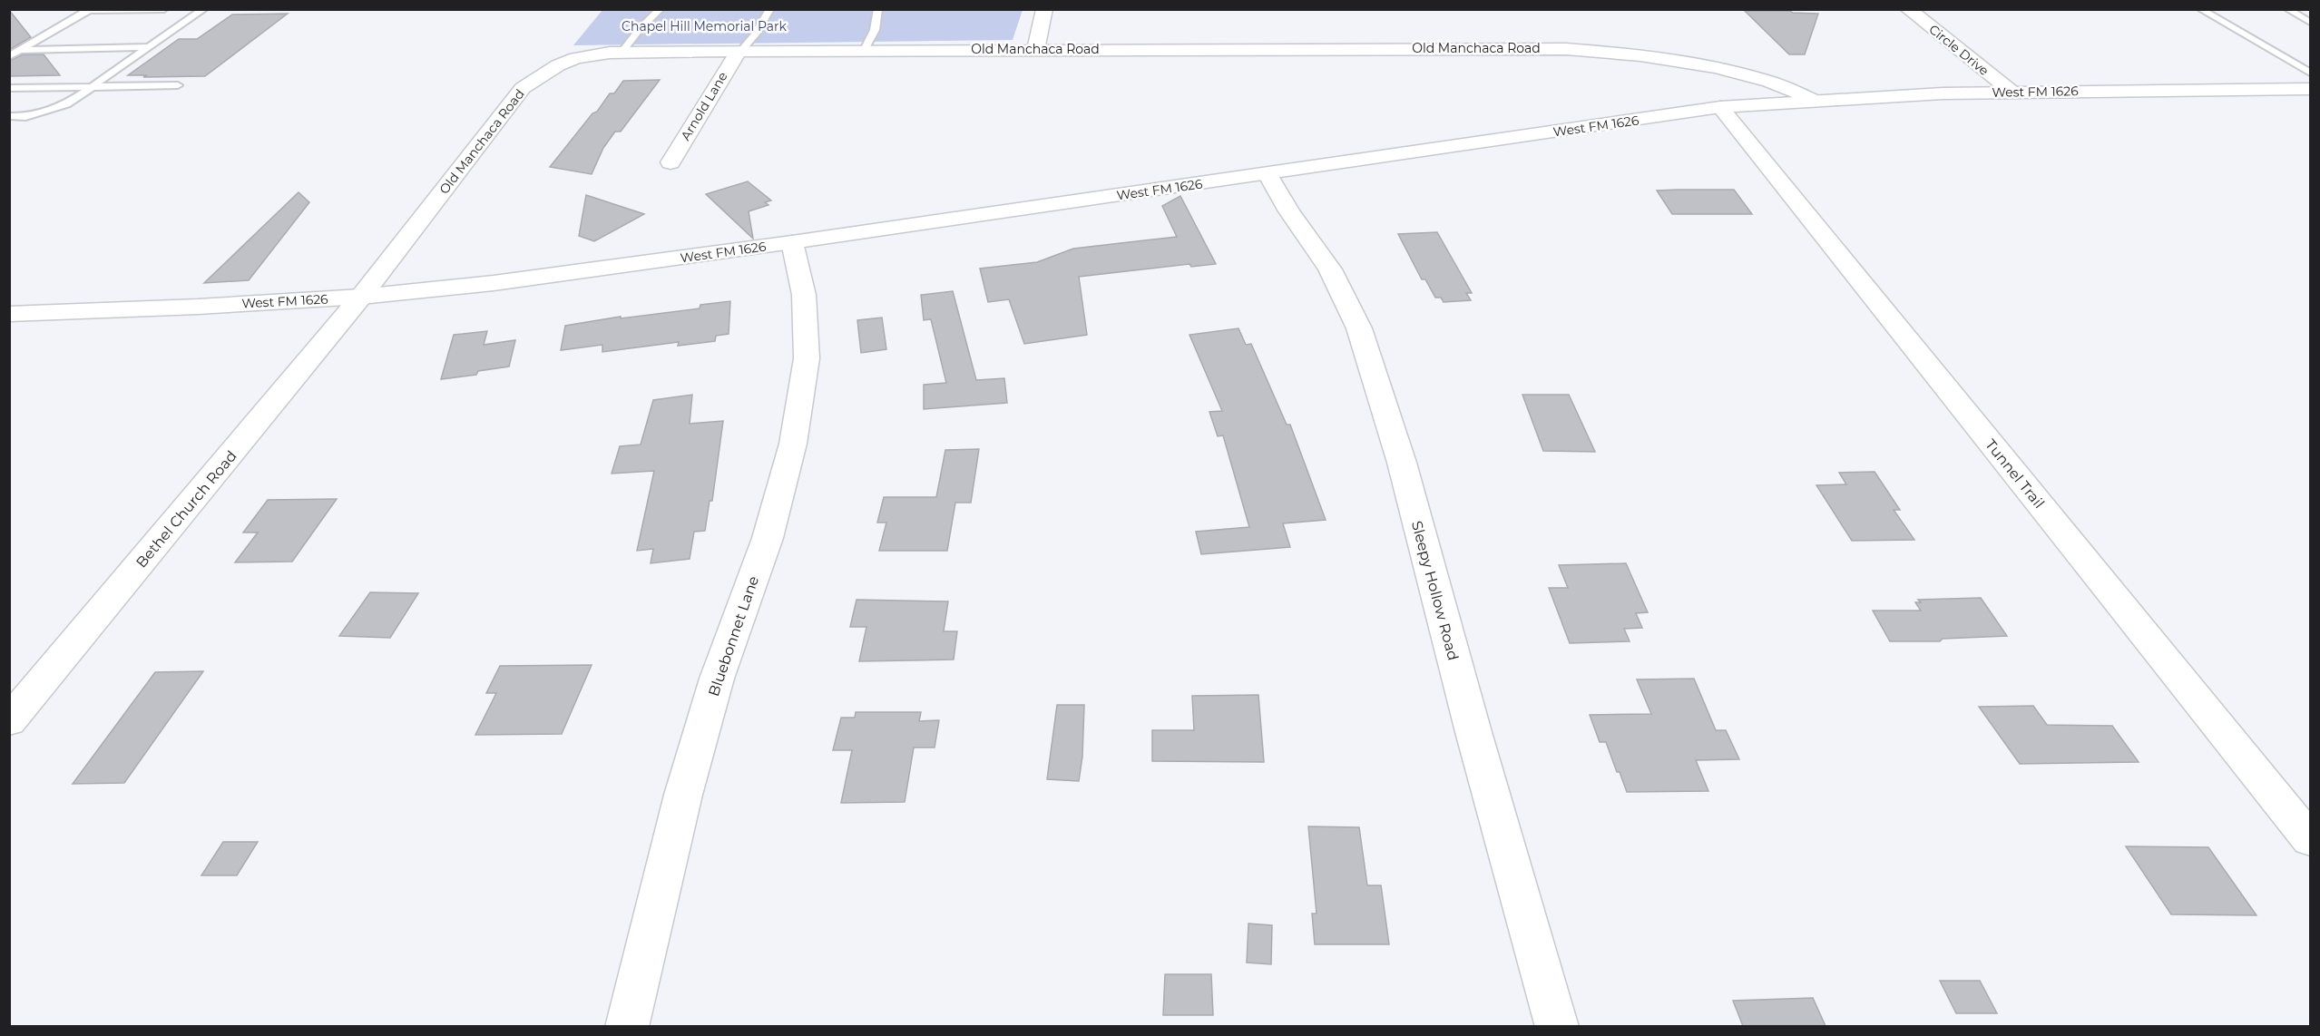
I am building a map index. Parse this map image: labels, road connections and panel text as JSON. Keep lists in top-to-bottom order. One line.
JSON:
{"streets":{"street":["Old Manchaca Road","Circle Drive","West FM 1626","Arnold Lane","Tunnel Trail","Bethel Church Road","Sleepy Hollow Road","Bluebonnet Lane"]},"crossings":[["Old Manchaca Road","West FM 1626"],["Old Manchaca Road","Arnold Lane"],["Old Manchaca Road","Bethel Church Road"],["Circle Drive","West FM 1626"],["West FM 1626","Tunnel Trail"],["West FM 1626","Bethel Church Road"],["West FM 1626","Sleepy Hollow Road"],["West FM 1626","Bluebonnet Lane"]],"parks":["Chapel Hill Memorial Park"]}
